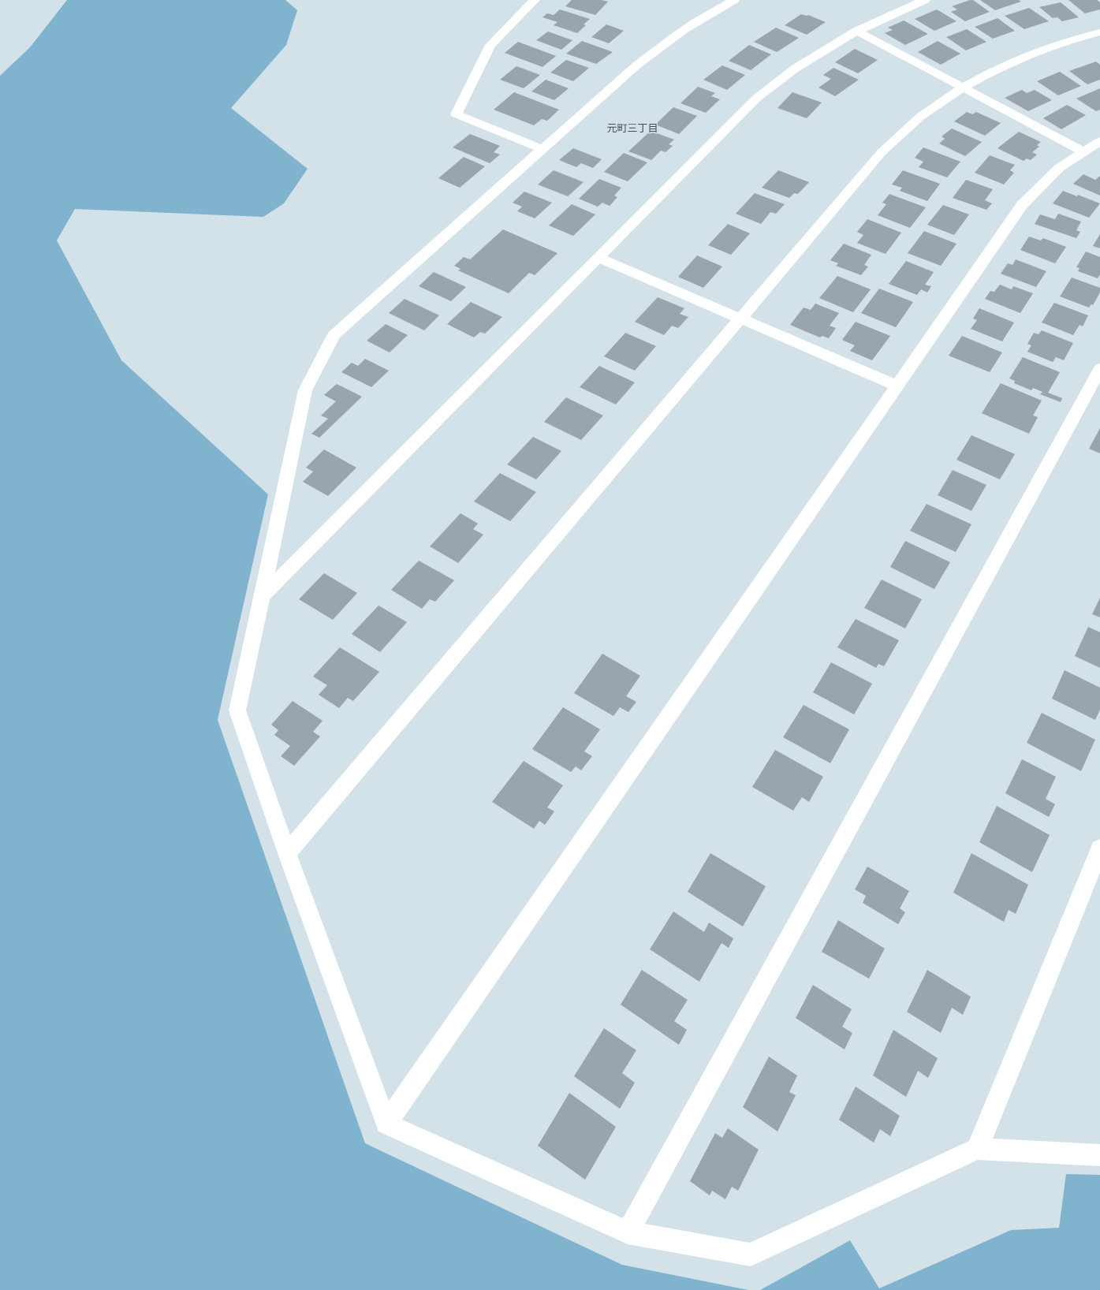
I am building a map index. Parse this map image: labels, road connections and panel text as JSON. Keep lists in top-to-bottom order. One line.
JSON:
{"districts":["元町三丁目"]}
